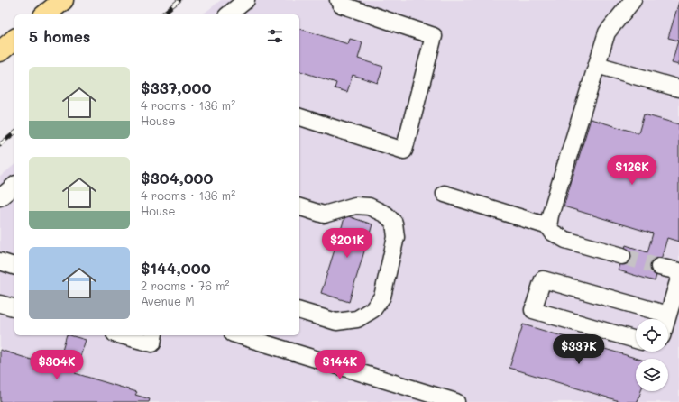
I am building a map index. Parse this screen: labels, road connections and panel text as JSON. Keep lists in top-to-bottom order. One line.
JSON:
{"page":{"heading":"5 homes","list":[{"name":"$337,000","note":"4 rooms · 136 m² · House"},{"name":"$304,000","note":"4 rooms · 136 m² · House"},{"name":"$144,000","note":"2 rooms · 76 m² · Avenue M"}],"price":["$126K","$201K","$337K","$304K","$144K"]}}
